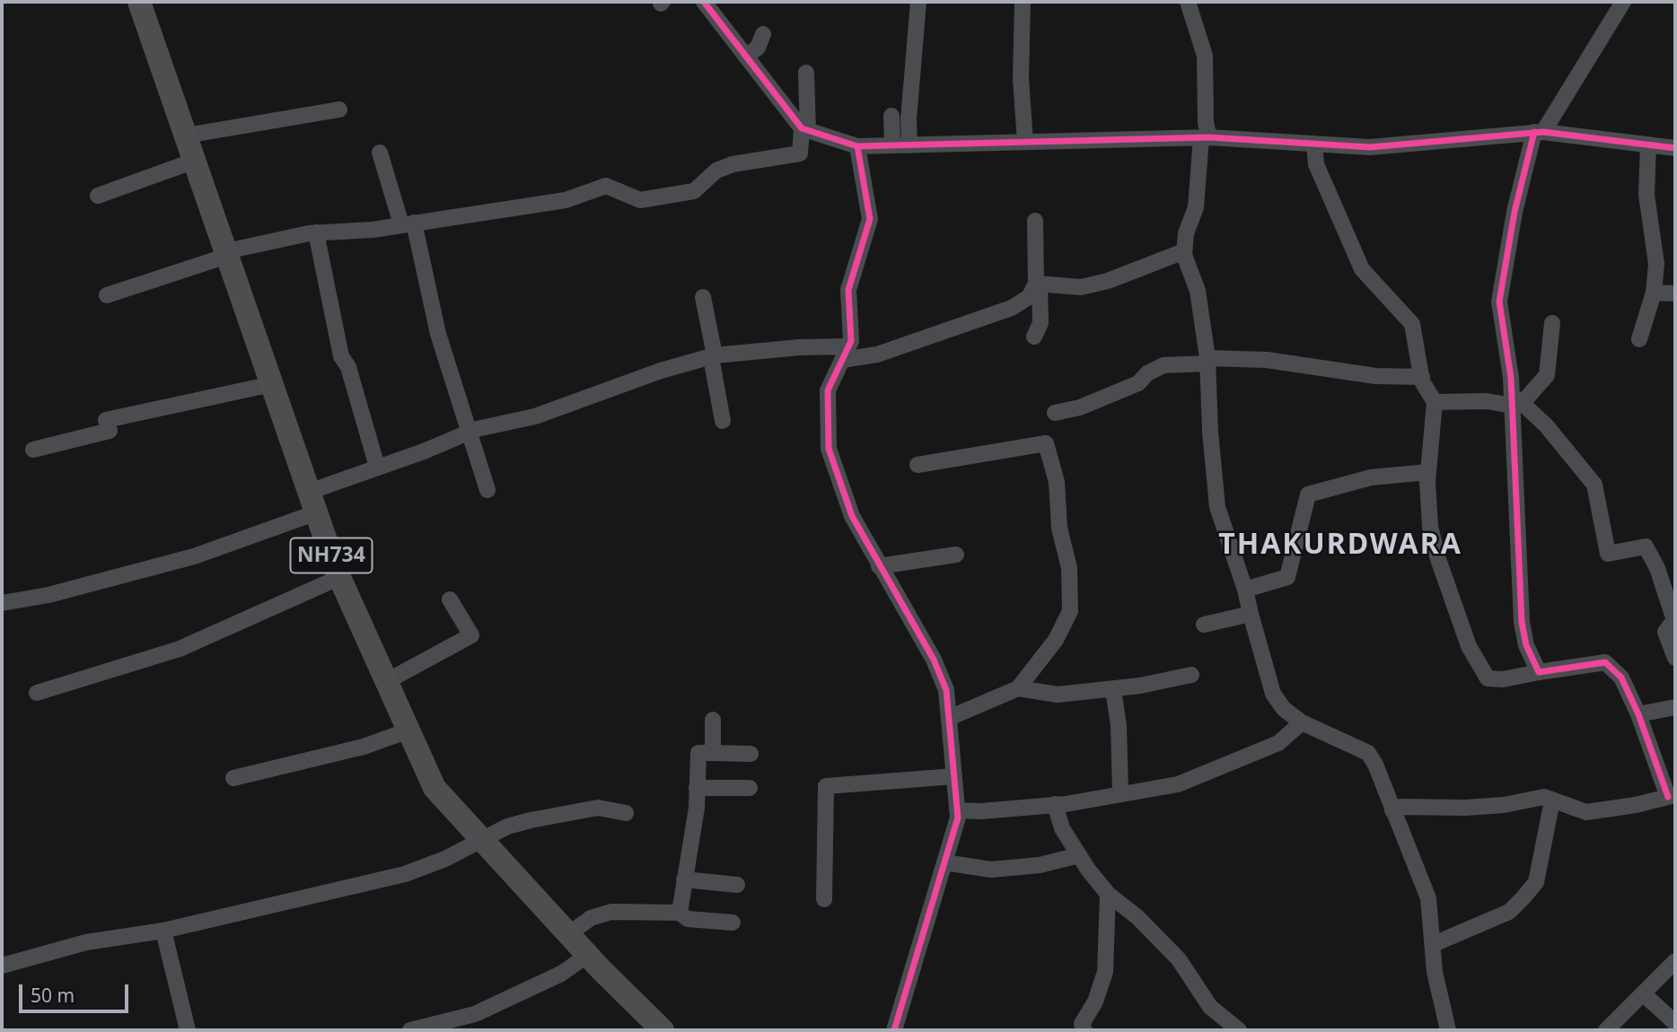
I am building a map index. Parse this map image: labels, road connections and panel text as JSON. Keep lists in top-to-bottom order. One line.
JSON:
{"streets":{"highway":["NH734"]},"districts":["THAKURDWARA"],"scale_bar":"50 m"}
